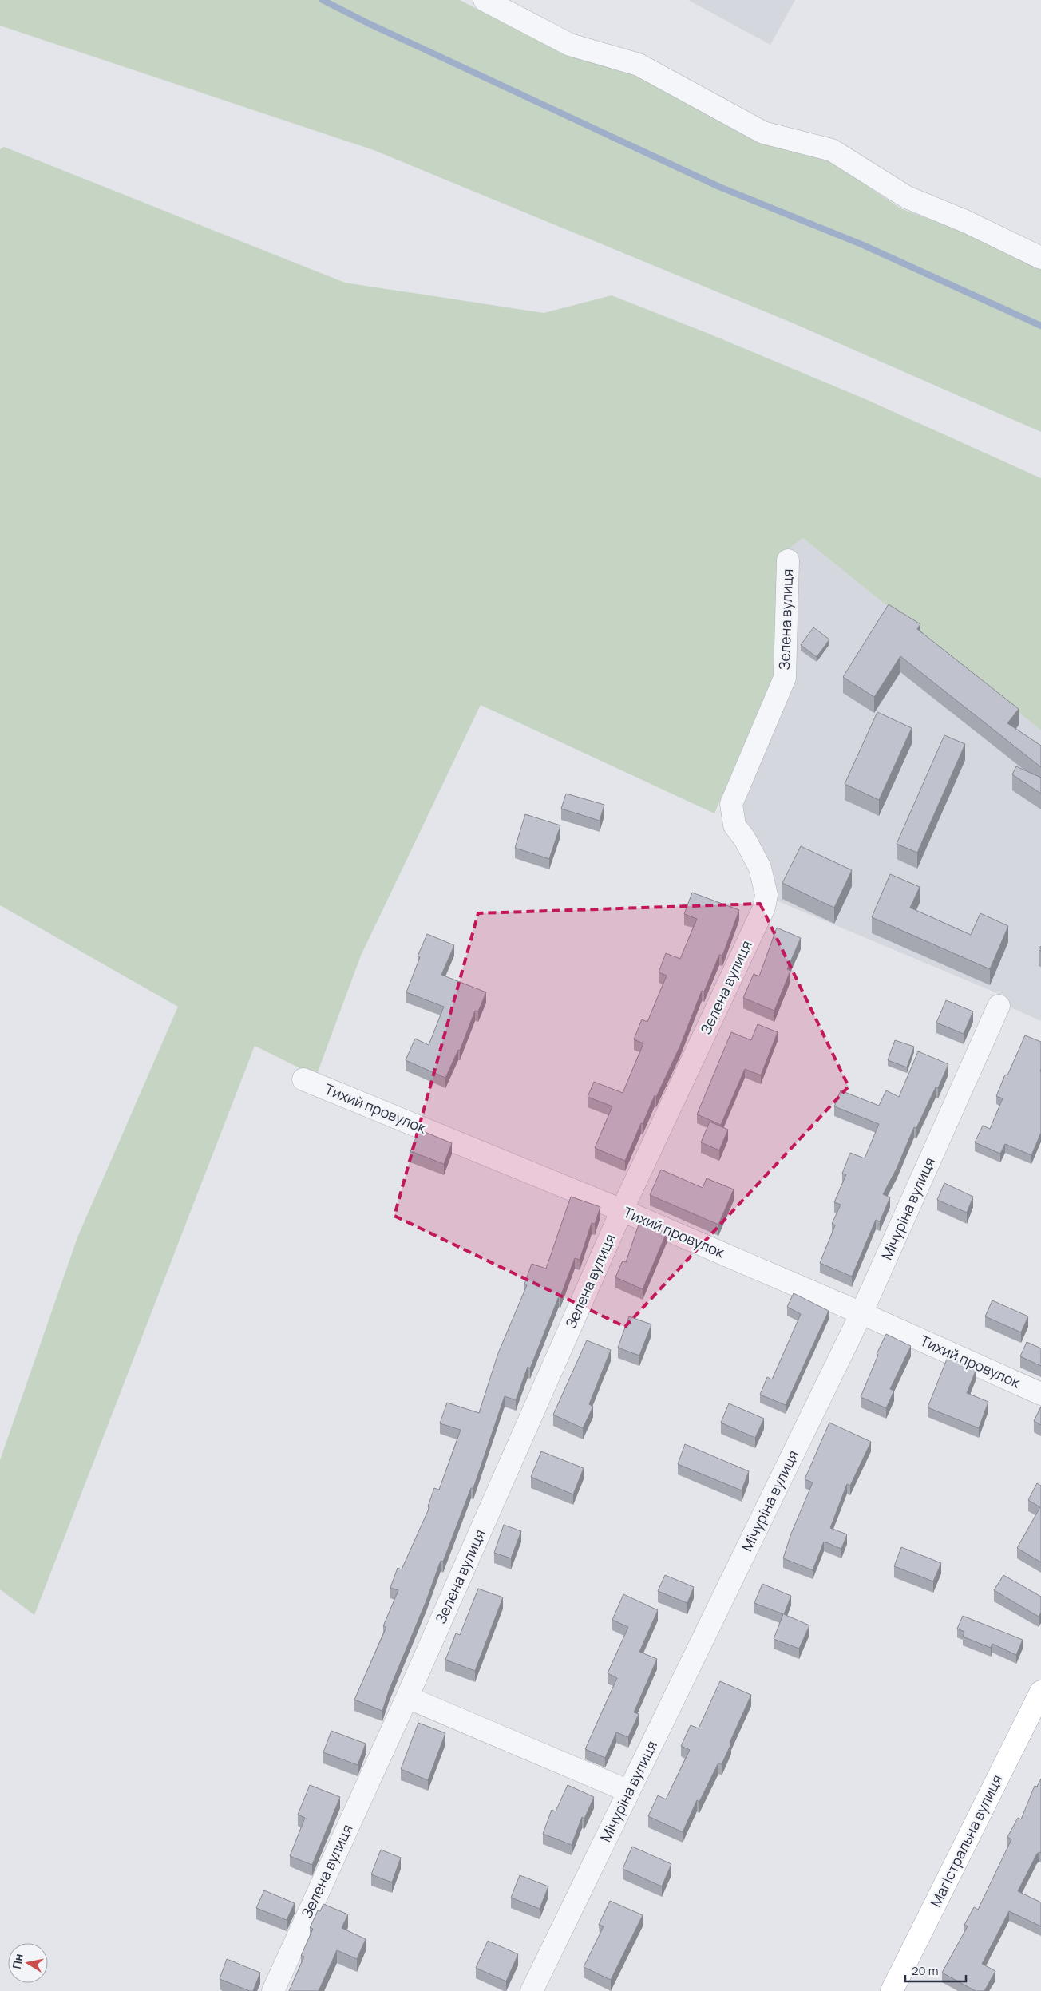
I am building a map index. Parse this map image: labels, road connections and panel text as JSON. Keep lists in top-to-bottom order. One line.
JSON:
{"streets":{"main road":["Магістральна вулиця"],"street":["Зелена вулиця","Тихий провулок","Мічуріна вулиця"]},"crossings":[["Зелена вулиця","Тихий провулок"],["Тихий провулок","Мічуріна вулиця"]],"scale_bar":"20 m","north":"left"}
